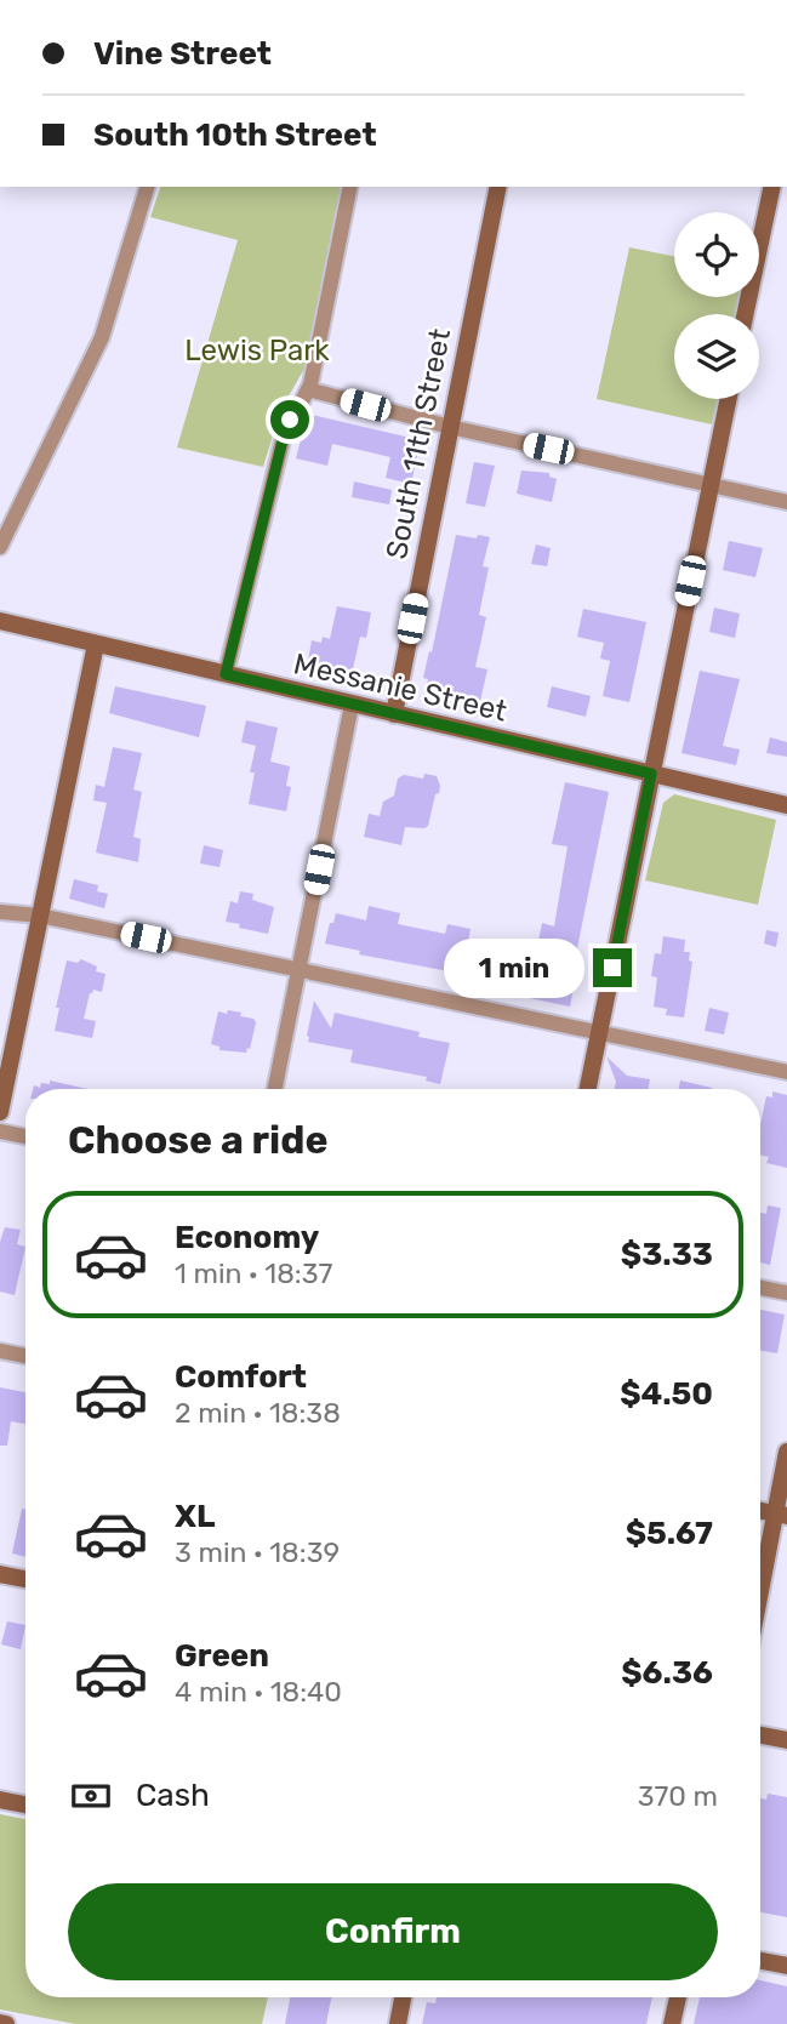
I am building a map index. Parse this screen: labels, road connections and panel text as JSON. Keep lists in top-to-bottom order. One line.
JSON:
{"streets":{"street":["South 11th Street","Messanie Street"]},"crossings":[["South 11th Street","Messanie Street"]],"parks":["Lewis Park"],"page":{"banner":["Vine Street","South 10th Street"],"bubble":"1 min","heading":"Choose a ride","list":[{"name":"Economy","note":"1 min · 18:37","value":"$3.33"},{"name":"Comfort","note":"2 min · 18:38","value":"$4.50"},{"name":"XL","note":"3 min · 18:39","value":"$5.67"},{"name":"Green","note":"4 min · 18:40","value":"$6.36"}],"pay":["Cash","370 m"],"buttons":"Confirm"}}
